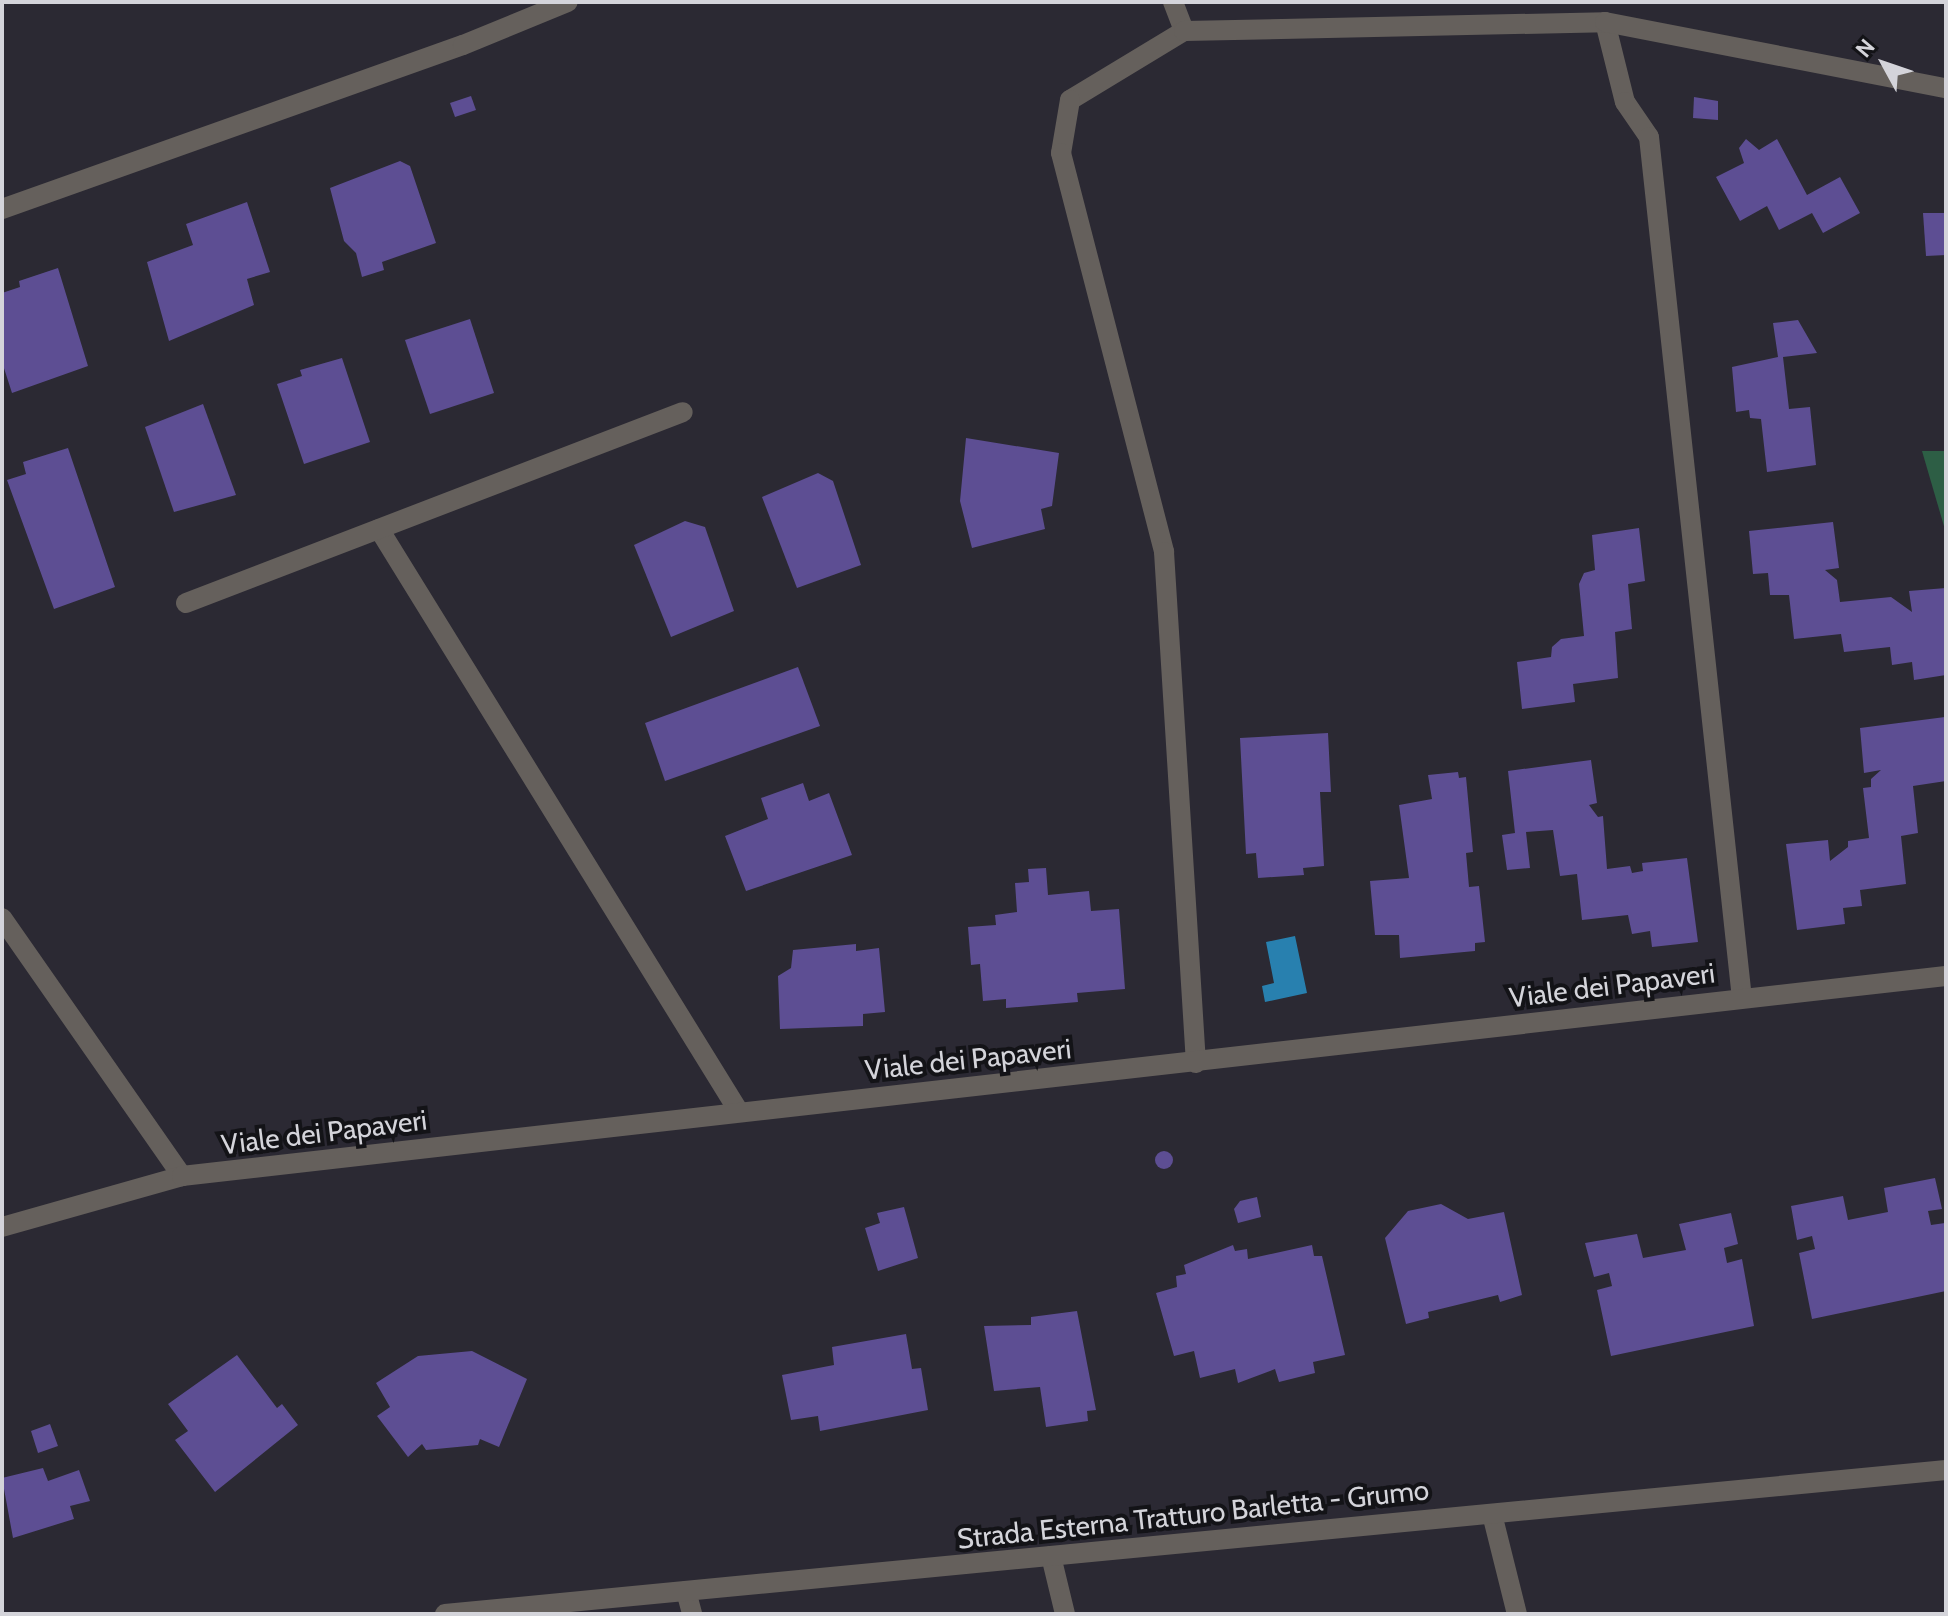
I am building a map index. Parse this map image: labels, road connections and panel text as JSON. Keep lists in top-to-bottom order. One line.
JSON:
{"streets":{"street":["Viale dei Papaveri","Strada Esterna Tratturo Barletta - Grumo"]},"north":"top left"}
